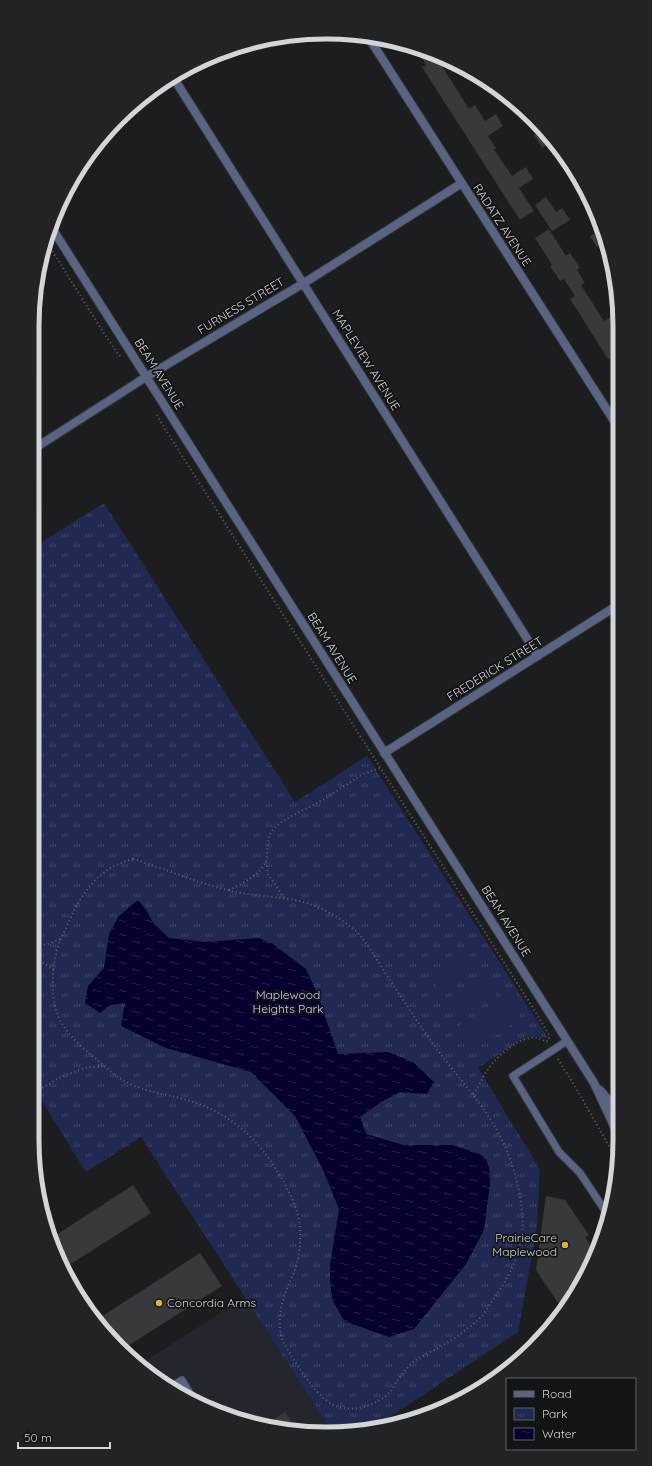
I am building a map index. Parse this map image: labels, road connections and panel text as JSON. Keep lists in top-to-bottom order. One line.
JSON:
{"streets":{"street":["RADATZ AVENUE","FURNESS STREET","MAPLEVIEW AVENUE","BEAM AVENUE","FREDERICK STREET"]},"crossings":[["RADATZ AVENUE","FURNESS STREET"],["FURNESS STREET","MAPLEVIEW AVENUE"],["FURNESS STREET","BEAM AVENUE"],["MAPLEVIEW AVENUE","FREDERICK STREET"],["BEAM AVENUE","FREDERICK STREET"]],"parks":["Maplewood Heights Park"],"places":["PrairieCare Maplewood","Concordia Arms"],"legend":["Road","Park","Water"],"scale_bar":"50 m"}
